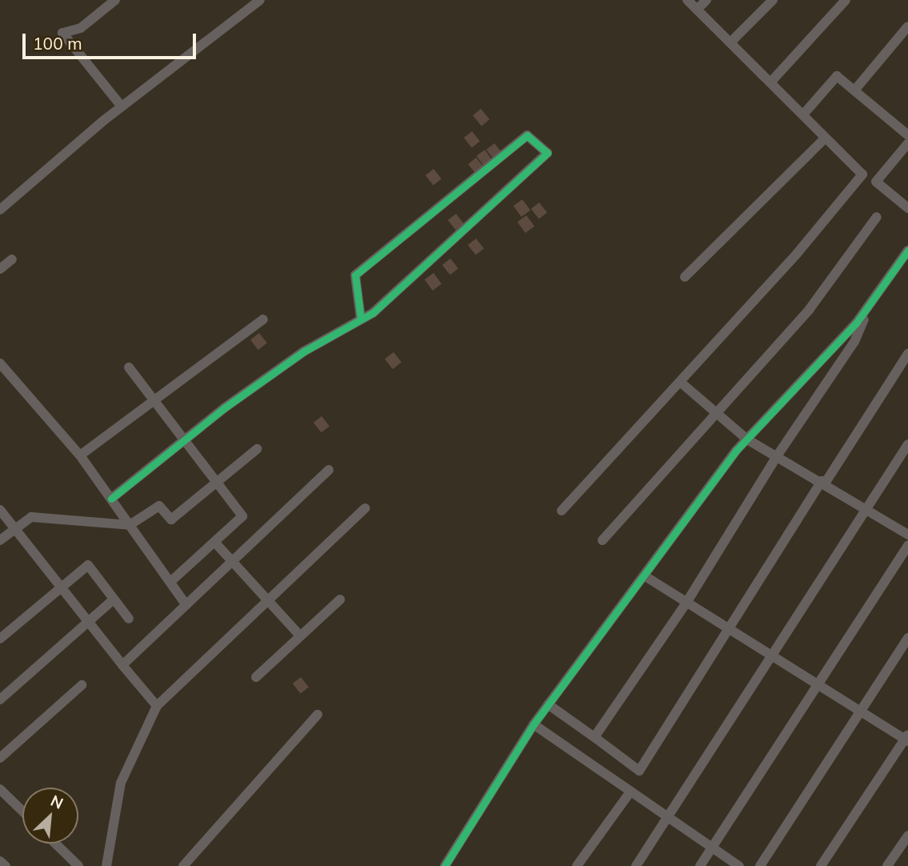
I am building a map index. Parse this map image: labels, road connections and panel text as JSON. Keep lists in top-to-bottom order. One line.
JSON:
{"scale_bar":"100 m","north":"top right"}
